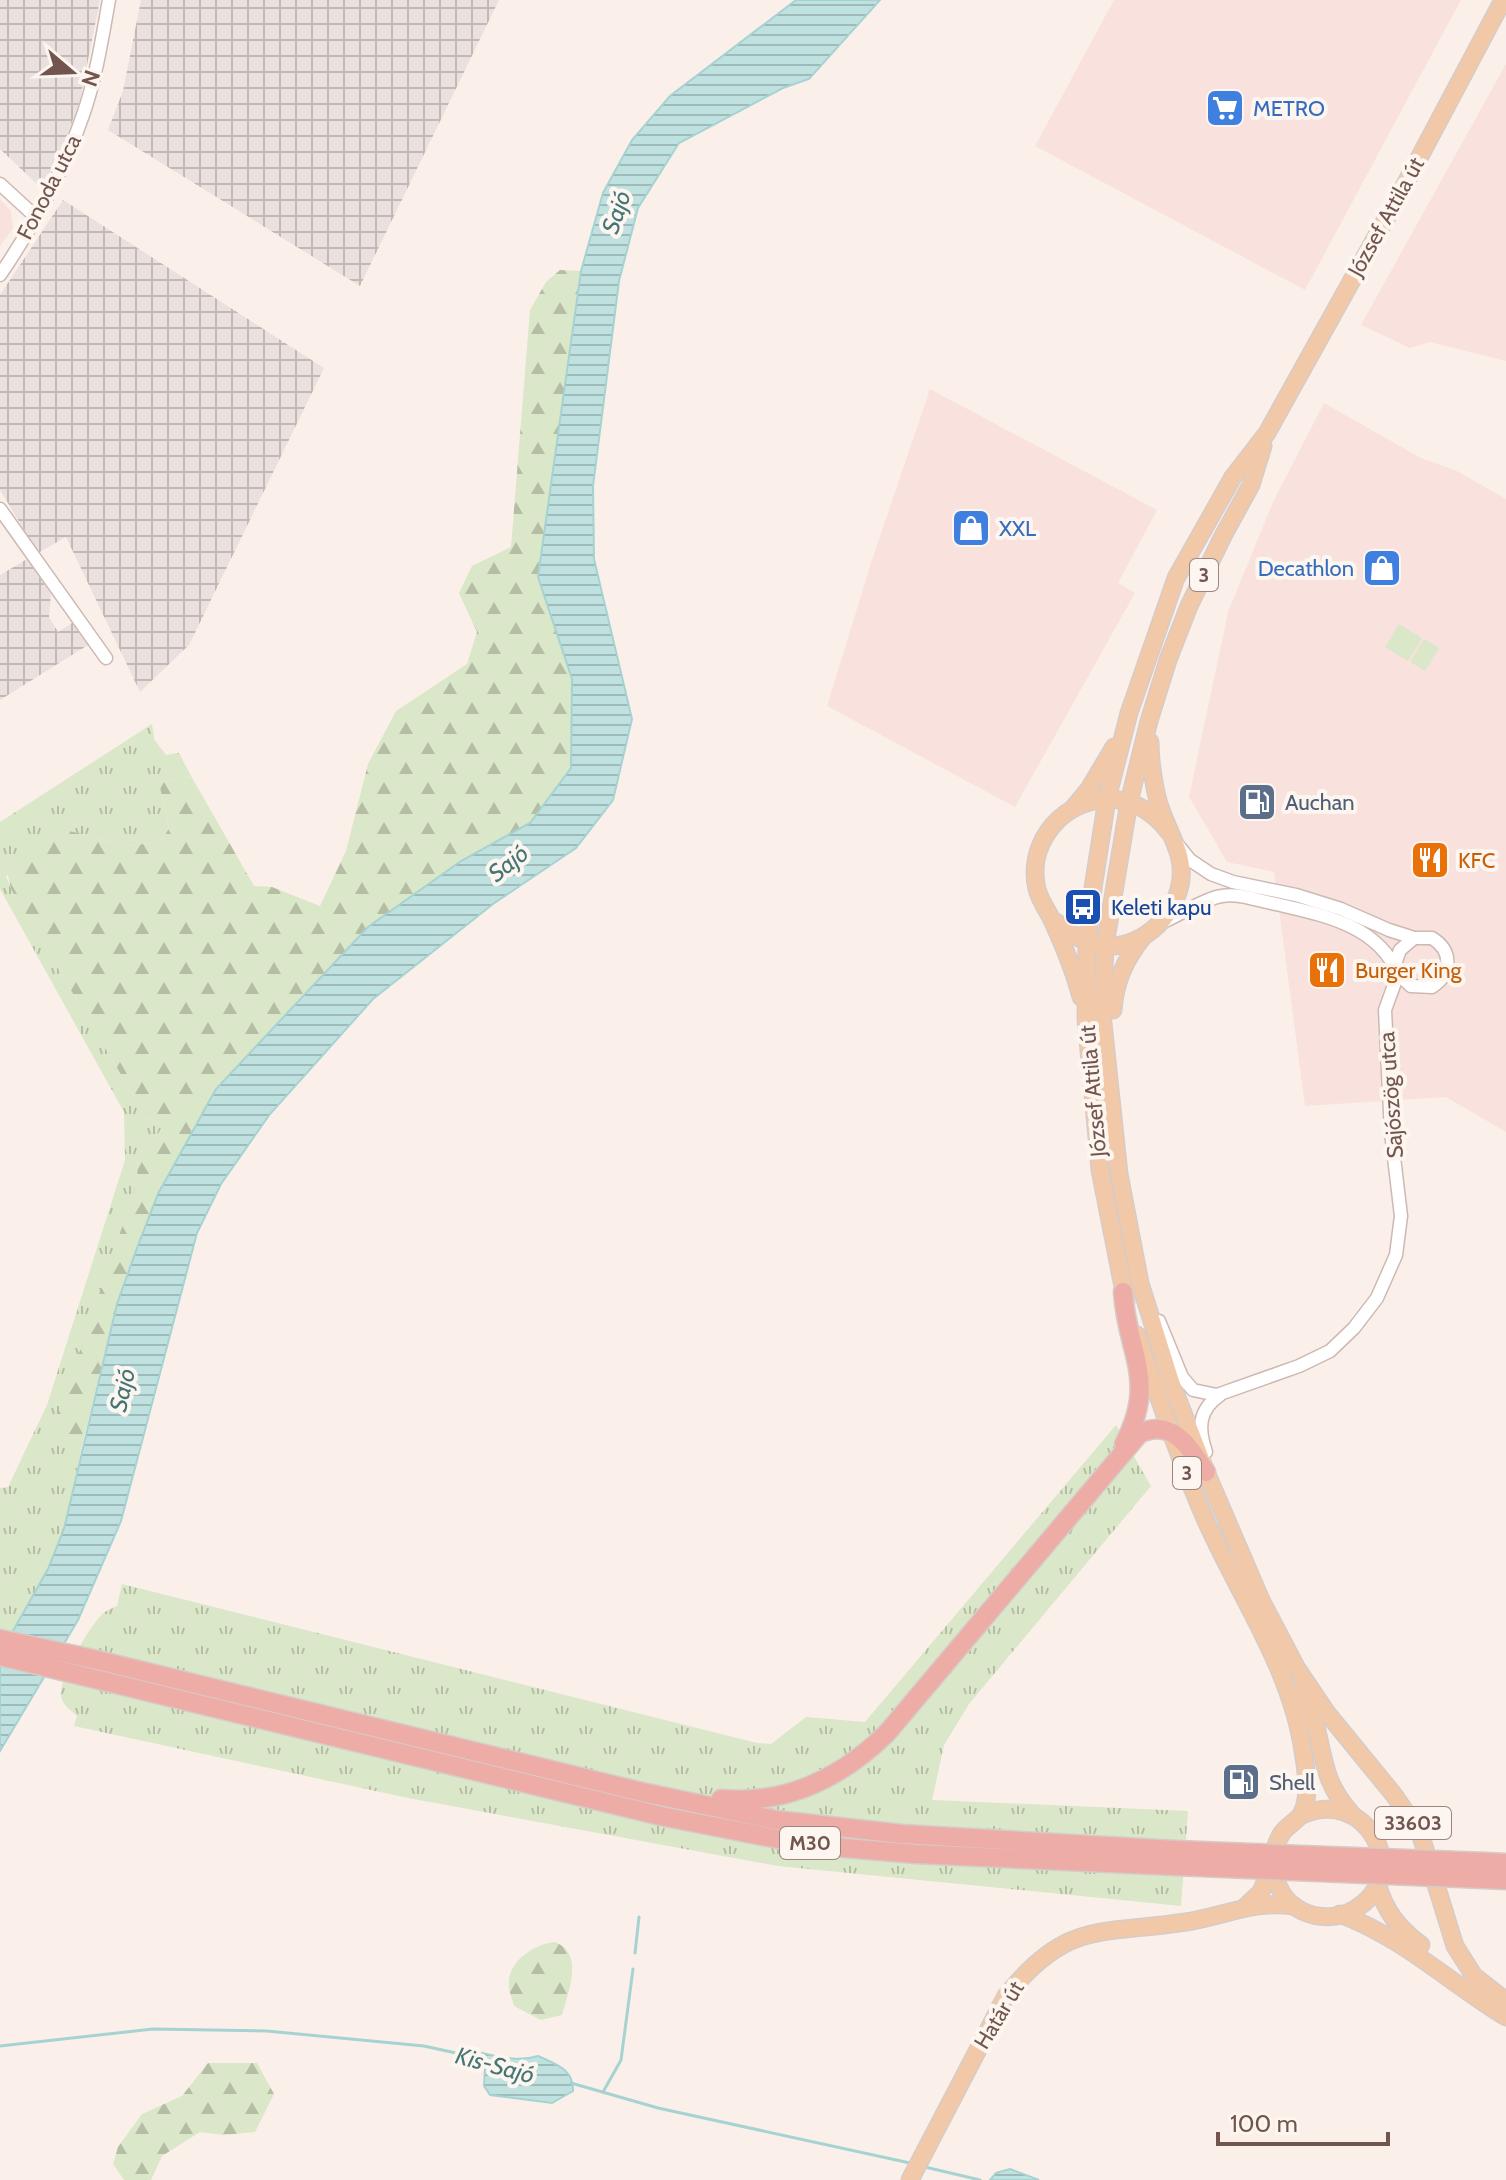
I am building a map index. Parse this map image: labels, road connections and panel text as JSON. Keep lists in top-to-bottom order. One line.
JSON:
{"streets":{"highway":["M30"],"main road":["József Attila út","3","33603","Határ út"],"street":["Fonoda utca","Sajószög utca"]},"crossings":[["József Attila út","3"],["József Attila út","33603"],["József Attila út","Határ út"],["3","33603"],["3","Határ út"]],"water":["Sajó","Kis-Sajó"],"places":{"supermarket":["METRO"],"shop":["XXL","Decathlon"],"fuel station":["Auchan","Shell"],"restaurant":["KFC","Burger King"],"bus stop":["Keleti kapu"]},"scale_bar":"100 m","north":"right"}
